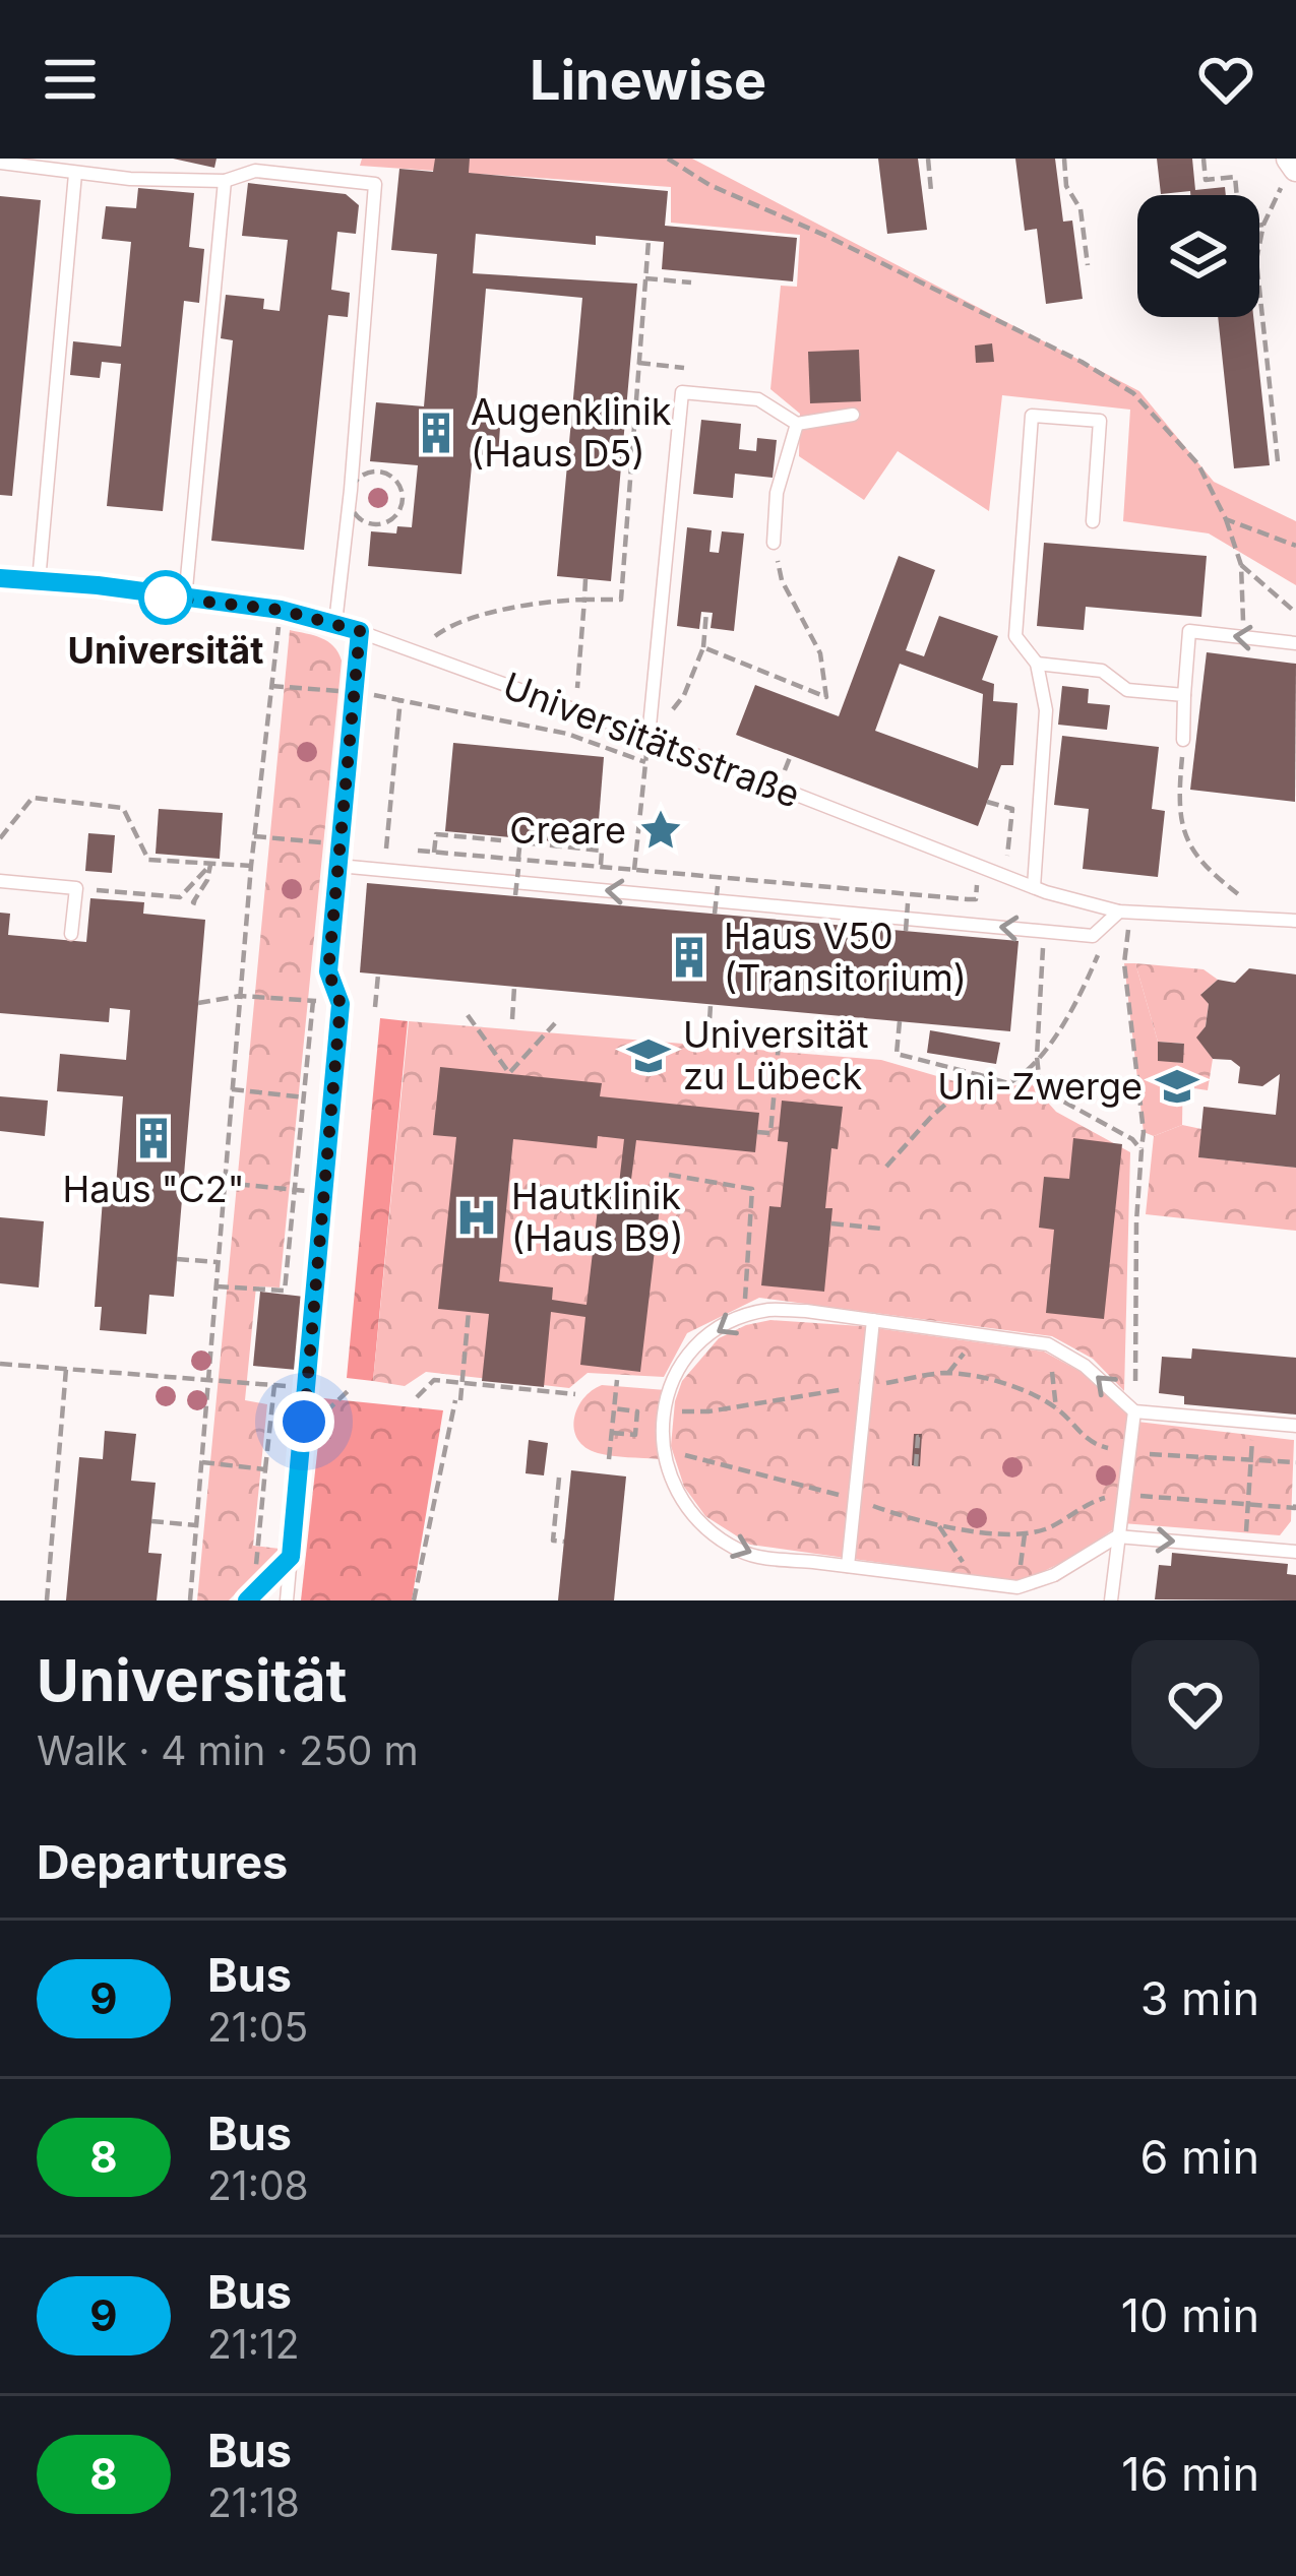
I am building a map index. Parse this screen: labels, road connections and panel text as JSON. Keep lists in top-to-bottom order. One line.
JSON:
{"streets":{"lane":["Universitätsstraße"]},"places":{"building":["Augenklinik (Haus D5)","Haus V50 (Transitorium)","Haus \"C2\""],"other":["Universität"],"place":["Creare"],"school or university":["Universität zu Lübeck","Uni-Zwerge"],"hospital":["Hautklinik (Haus B9)"]},"lines":["bus line 9"],"page":{"header":"Linewise","heading":[["Universität","Walk · 4 min · 250 m"],"Departures"],"list":[{"mark":"9","name":"Bus","note":"21:05","value":"3 min"},{"mark":"8","name":"Bus","note":"21:08","value":"6 min"},{"mark":"9","name":"Bus","note":"21:12","value":"10 min"},{"mark":"8","name":"Bus","note":"21:18","value":"16 min"}]}}
